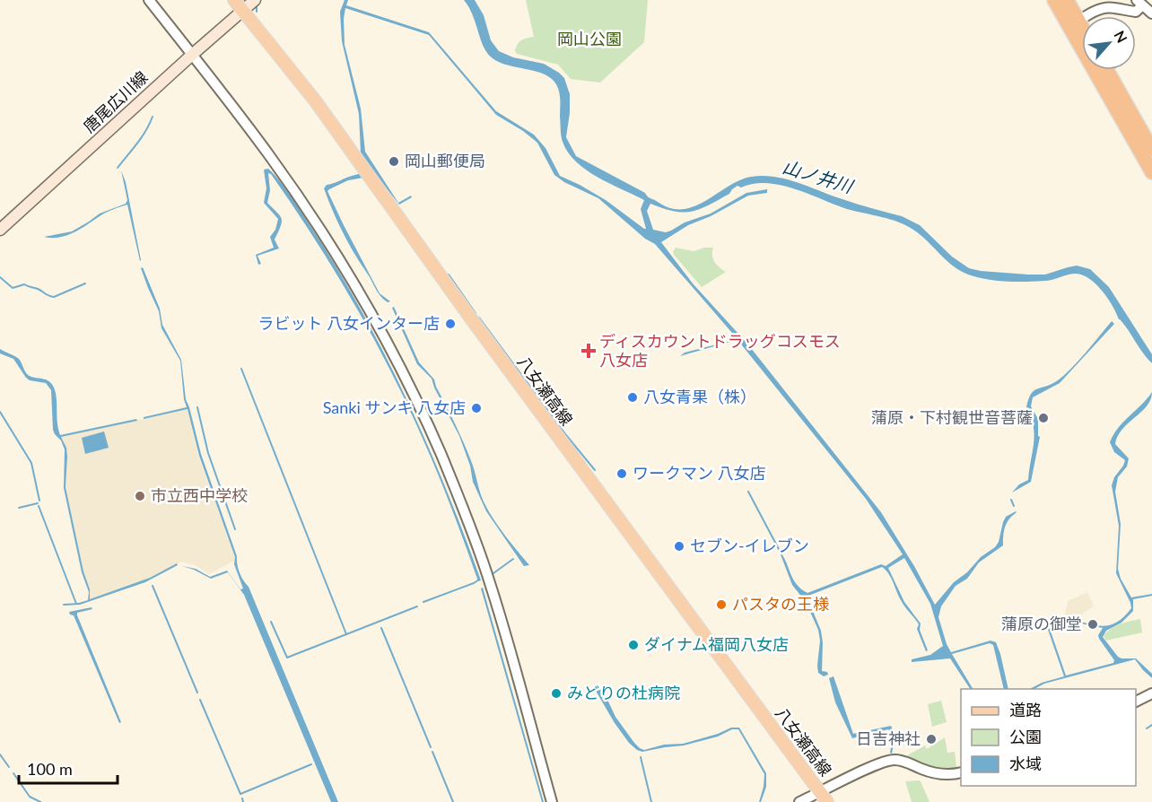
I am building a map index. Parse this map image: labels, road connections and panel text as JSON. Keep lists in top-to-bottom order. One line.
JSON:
{"streets":{"main road":["唐尾広川線","八女瀬高線"]},"crossings":[["唐尾広川線","八女瀬高線"]],"water":["山ノ井川"],"parks":["岡山公園"],"places":{"other":["岡山郵便局","ラビット 八女インター店","八女青果（株）","Sanki サンキ 八女店","蒲原・下村観世音菩薩","ワークマン 八女店","市立西中学校","セブン-イレブン","パスタの王様","蒲原の御堂","ダイナム福岡八女店","みどりの杜病院","日吉神社"],"health":["ディスカウントドラッグコスモス 八女店"]},"legend":["道路","公園","水域"],"scale_bar":"100 m","north":"top right"}
